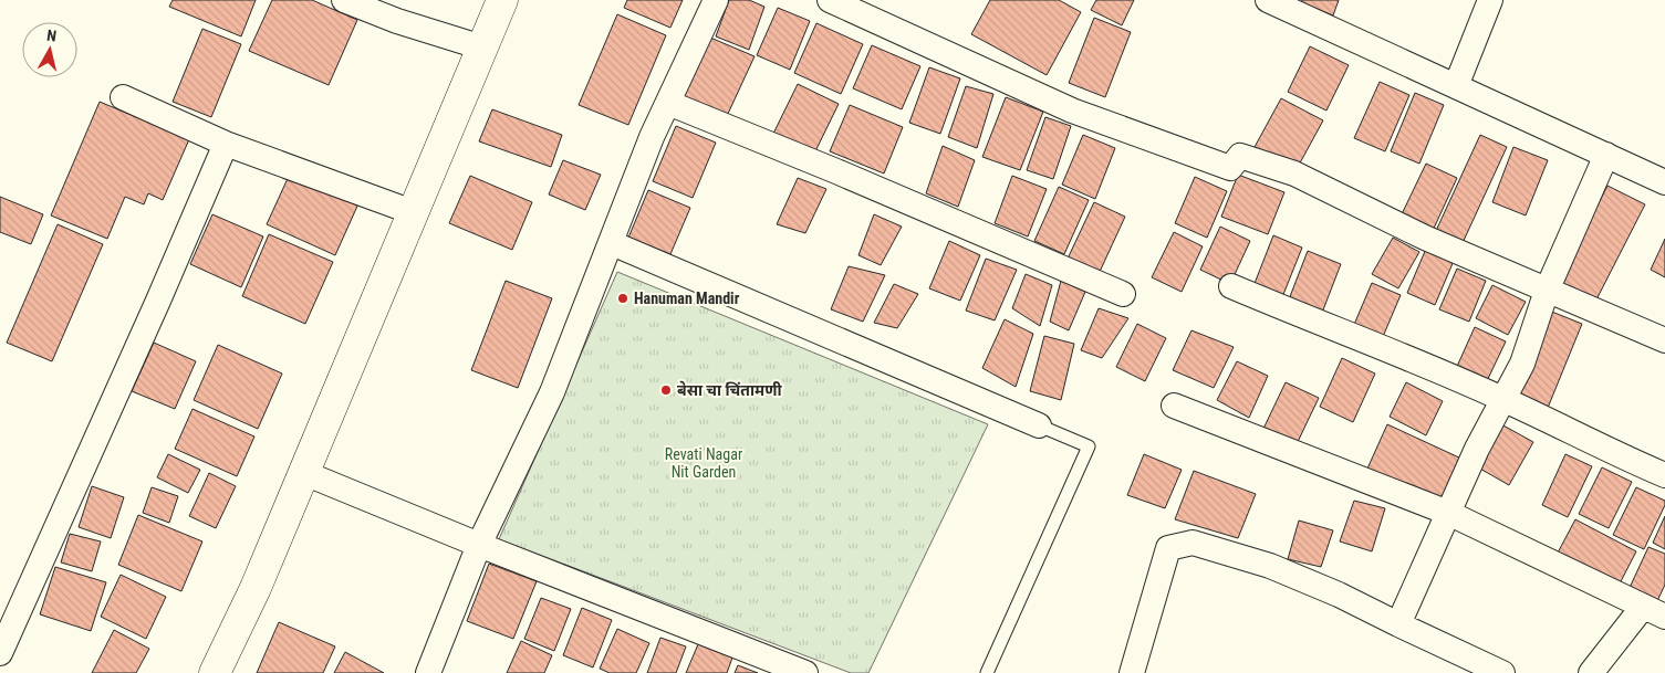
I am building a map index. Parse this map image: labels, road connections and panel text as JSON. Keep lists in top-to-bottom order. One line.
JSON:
{"parks":["Revati Nagar Nit Garden"],"places":["Hanuman Mandir","बेसा चा चिंतामणी"],"north":"top"}
